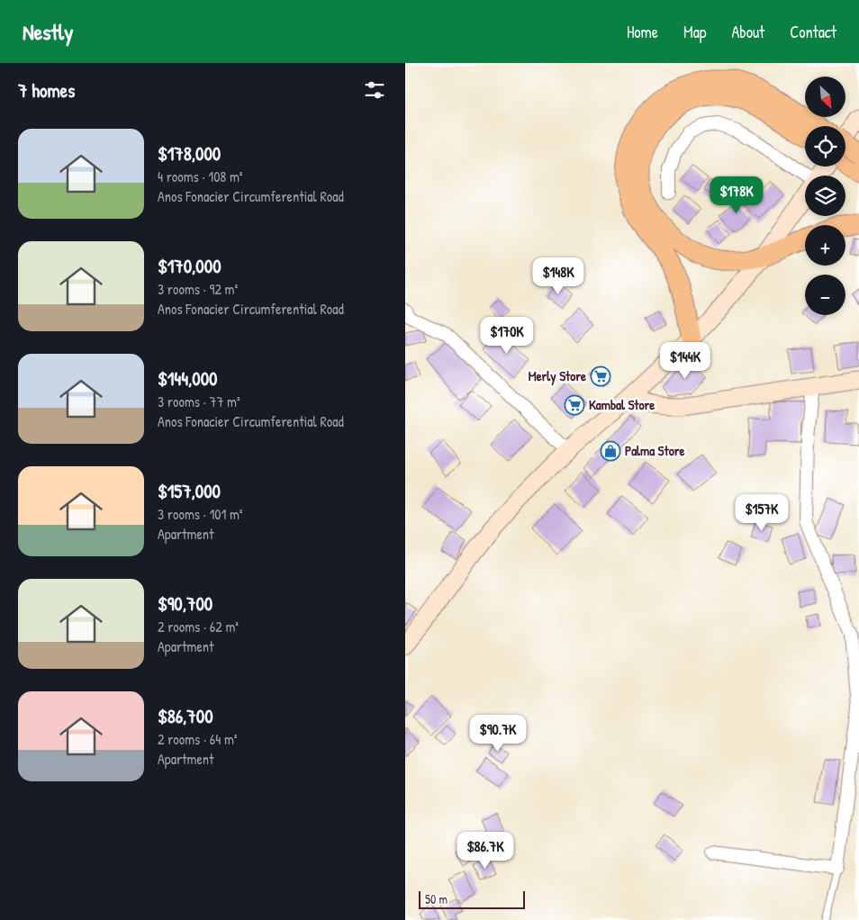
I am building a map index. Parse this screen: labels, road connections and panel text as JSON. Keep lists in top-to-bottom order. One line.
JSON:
{"places":{"supermarket":["Merly Store","Kambal Store"],"shop":["Palma Store"]},"scale_bar":"50 m","north":"bottom right","page":{"header":"Nestly","nav":["Home","Map","About","Contact"],"heading":"7 homes","map_buttons":["+","−"],"list":[{"name":"$178,000","note":"4 rooms · 108 m² · Anos Fonacier Circumferential Road"},{"name":"$170,000","note":"3 rooms · 92 m² · Anos Fonacier Circumferential Road"},{"name":"$144,000","note":"3 rooms · 77 m² · Anos Fonacier Circumferential Road"},{"name":"$157,000","note":"3 rooms · 101 m² · Apartment"},{"name":"$90,700","note":"2 rooms · 62 m² · Apartment"},{"name":"$86,700","note":"2 rooms · 64 m² · Apartment"}],"price":["$178K","$148K","$170K","$144K","$157K","$90.7K","$86.7K"],"scale":"50 m"}}
